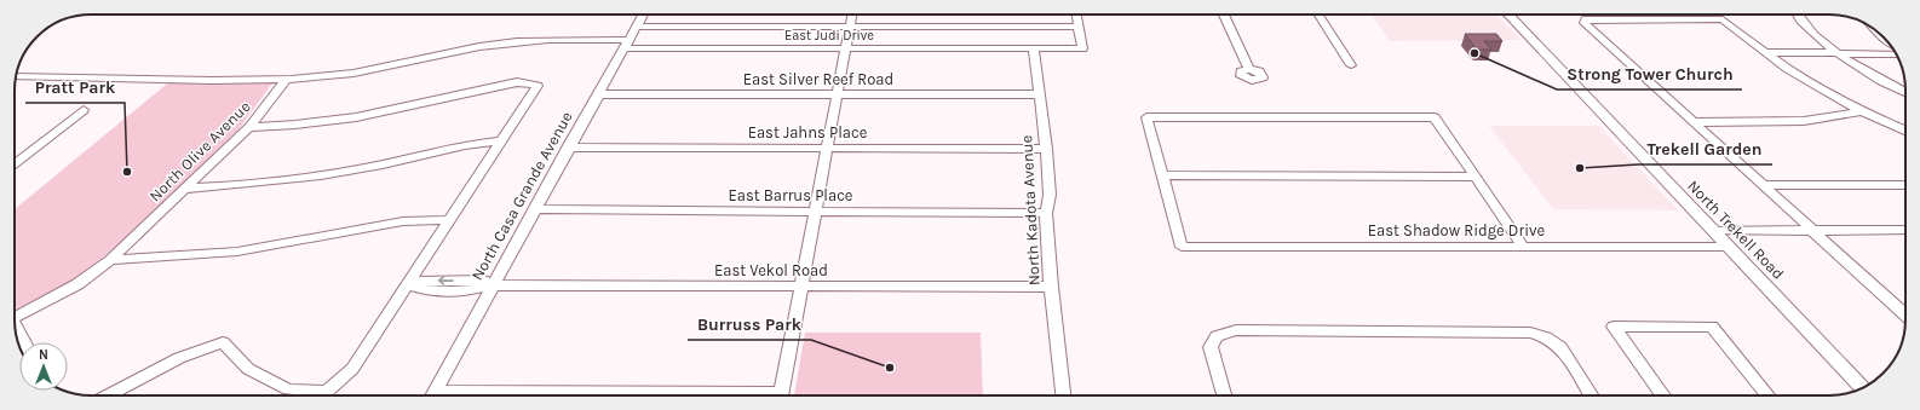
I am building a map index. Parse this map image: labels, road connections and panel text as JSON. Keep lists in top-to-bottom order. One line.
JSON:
{"streets":{"main road":["North Trekell Road"],"street":["East Judi Drive","East Silver Reef Road","East Jahns Place","North Olive Avenue","East Barrus Place","North Casa Grande Avenue","North Kadota Avenue","East Shadow Ridge Drive","East Vekol Road"]},"crossings":[["East Judi Drive","North Casa Grande Avenue"],["East Judi Drive","North Kadota Avenue"],["East Silver Reef Road","North Casa Grande Avenue"],["East Silver Reef Road","North Kadota Avenue"],["East Jahns Place","North Casa Grande Avenue"],["East Jahns Place","North Kadota Avenue"],["East Barrus Place","North Casa Grande Avenue"],["East Barrus Place","North Kadota Avenue"],["North Casa Grande Avenue","East Vekol Road"],["North Kadota Avenue","East Vekol Road"],["East Shadow Ridge Drive","North Trekell Road"]],"places":["Strong Tower Church","Trekell Garden","Pratt Park","Burruss Park"],"north":"top"}
